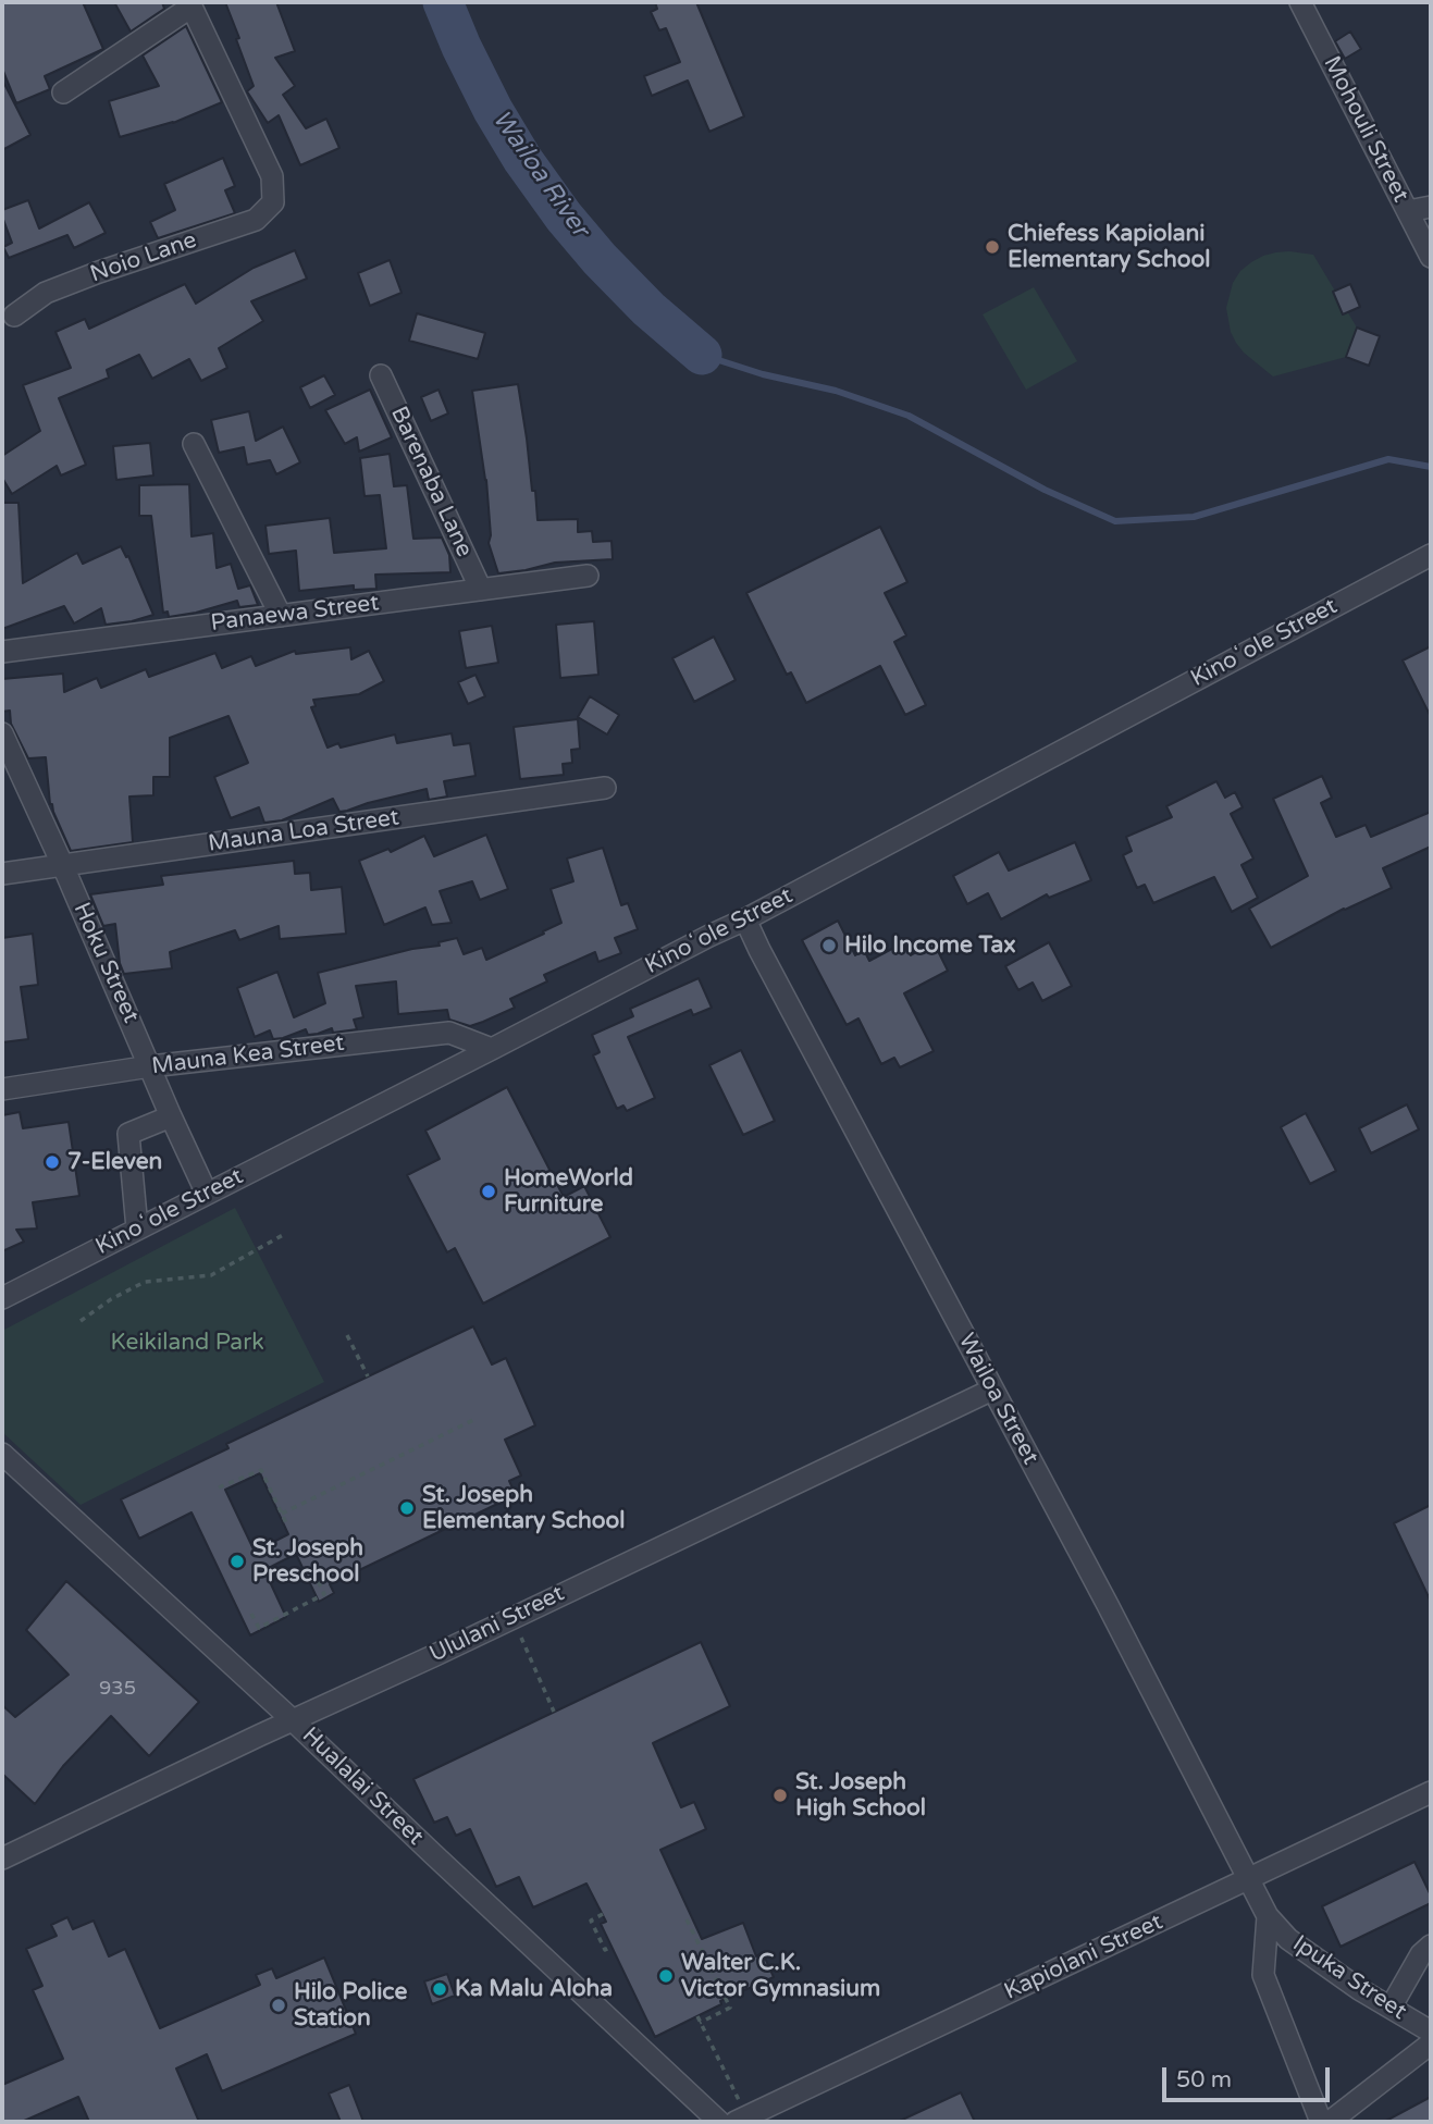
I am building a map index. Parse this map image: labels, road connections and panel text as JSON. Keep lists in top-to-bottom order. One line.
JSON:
{"streets":{"street":["Mohouli Street","Noio Lane","Barenaba Lane","Panaewa Street","Kinoʻole Street","Mauna Loa Street","Hoku Street","Mauna Kea Street","Wailoa Street","Ululani Street","Hualalai Street","Kapiolani Street","Ipuka Street"]},"crossings":[["Barenaba Lane","Panaewa Street"],["Kinoʻole Street","Hoku Street"],["Kinoʻole Street","Mauna Kea Street"],["Kinoʻole Street","Wailoa Street"],["Mauna Loa Street","Hoku Street"],["Hoku Street","Mauna Kea Street"],["Wailoa Street","Ululani Street"],["Wailoa Street","Kapiolani Street"],["Wailoa Street","Ipuka Street"],["Ululani Street","Hualalai Street"],["Kapiolani Street","Ipuka Street"]],"water":["Wailoa River"],"parks":["Keikiland Park"],"places":["Chiefess Kapiolani Elementary School","Hilo Income Tax","7-Eleven","HomeWorld Furniture","St. Joseph Elementary School","St. Joseph Preschool","St. Joseph High School","Walter C.K. Victor Gymnasium","Ka Malu Aloha","Hilo Police Station"],"house_numbers":["935"],"scale_bar":"50 m"}
